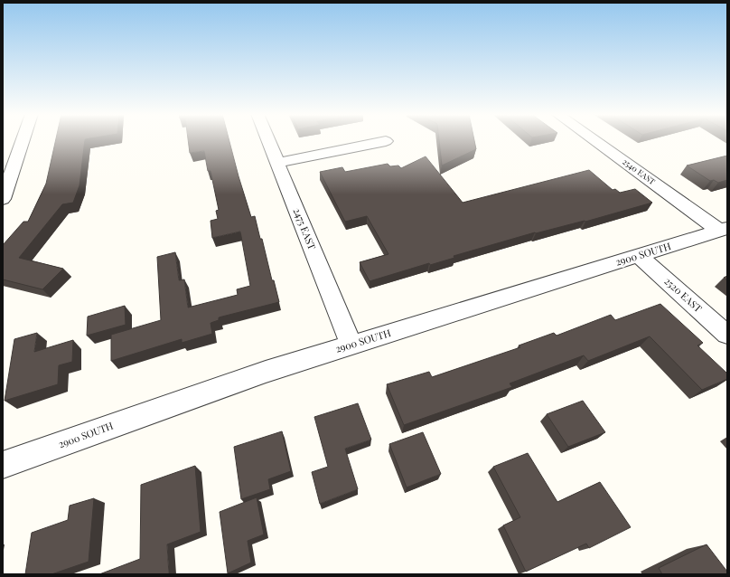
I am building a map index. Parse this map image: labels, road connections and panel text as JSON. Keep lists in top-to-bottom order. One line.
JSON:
{"streets":{"street":["2540 EAST","2475 EAST","2900 SOUTH","2520 EAST"]},"crossings":[["2540 EAST","2900 SOUTH"],["2475 EAST","2900 SOUTH"],["2900 SOUTH","2520 EAST"]]}
